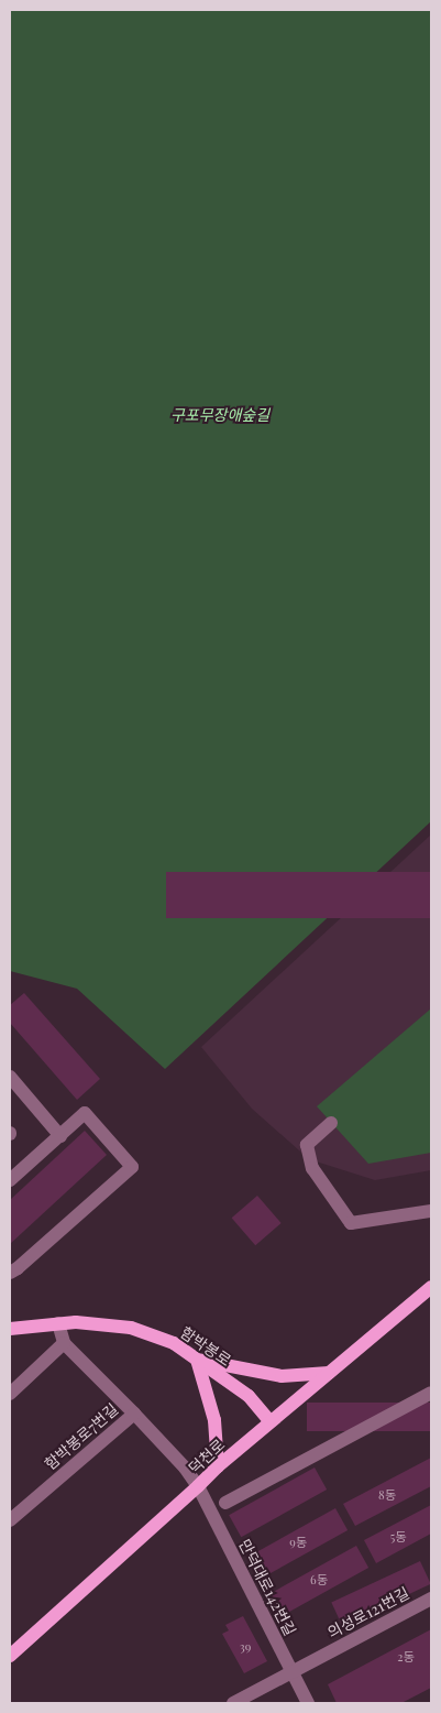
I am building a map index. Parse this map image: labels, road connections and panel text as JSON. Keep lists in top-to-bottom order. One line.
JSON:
{"streets":{"main road":["함박봉로","덕천로"],"street":["함박봉로7번길","만덕대로142번길","의성로121번길"]},"crossings":[["함박봉로","함박봉로7번길"],["함박봉로","덕천로"],["함박봉로7번길","만덕대로142번길"],["덕천로","만덕대로142번길"],["만덕대로142번길","의성로121번길"]],"parks":["구포무장애숲길"],"house_numbers":["8동","5동","9동","6동","39","2동"]}
